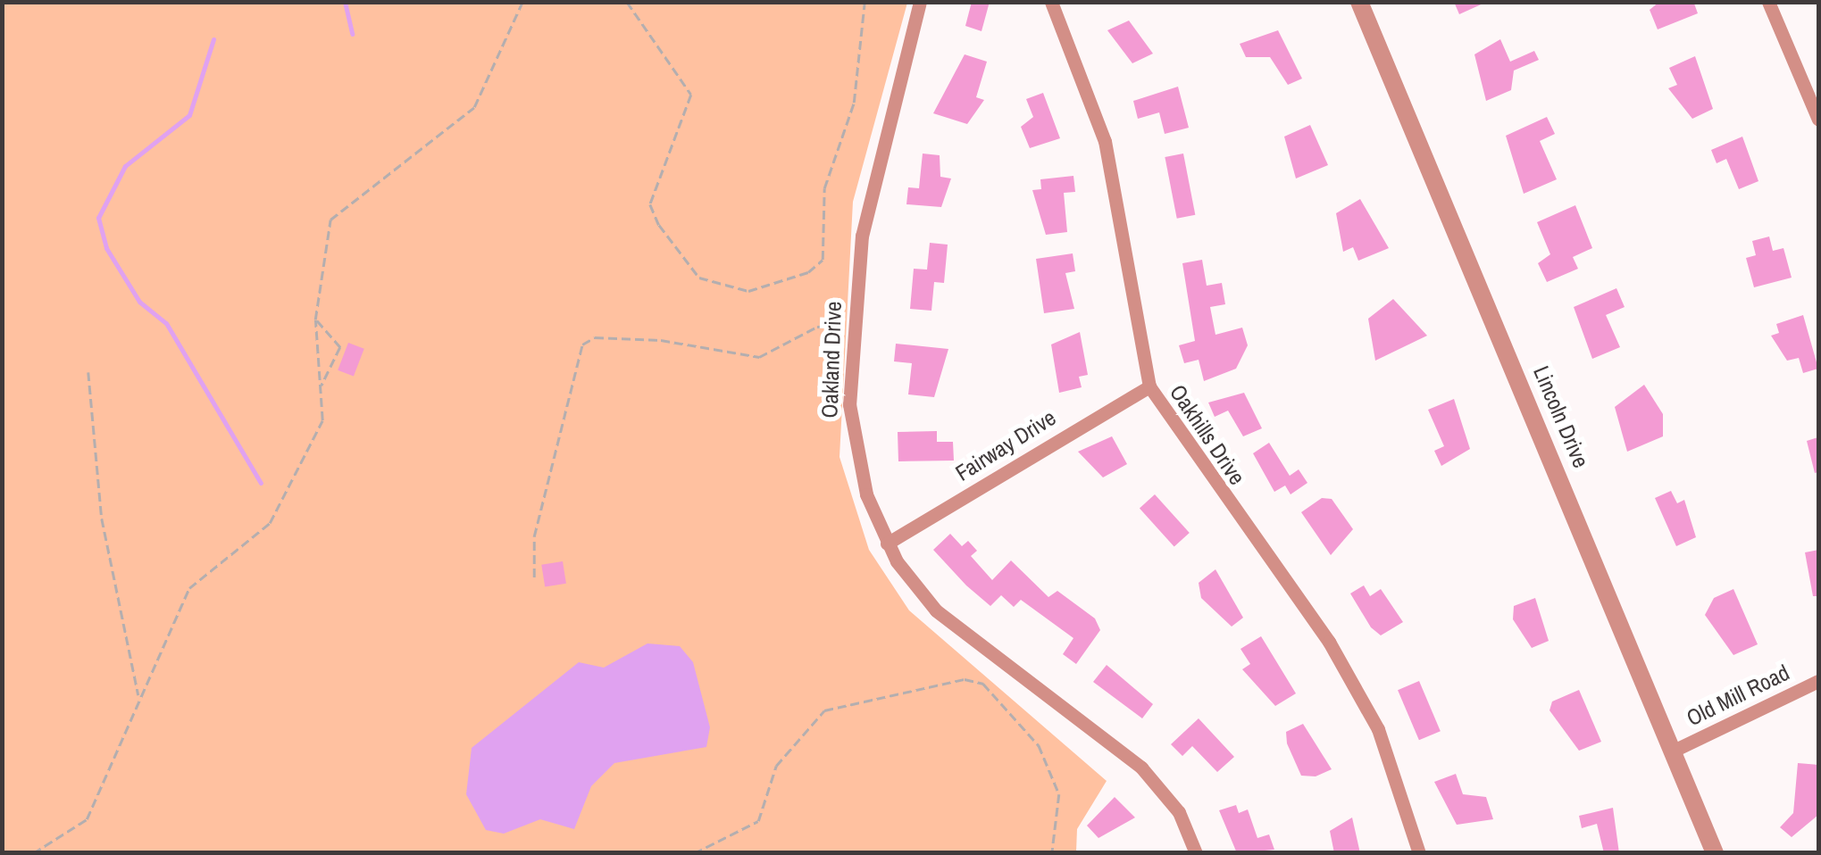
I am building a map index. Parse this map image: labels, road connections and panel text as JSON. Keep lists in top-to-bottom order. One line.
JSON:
{"streets":{"street":["Oakland Drive","Lincoln Drive","Oakhills Drive","Fairway Drive","Old Mill Road"]},"crossings":[["Oakland Drive","Fairway Drive"],["Lincoln Drive","Old Mill Road"],["Oakhills Drive","Fairway Drive"]]}
